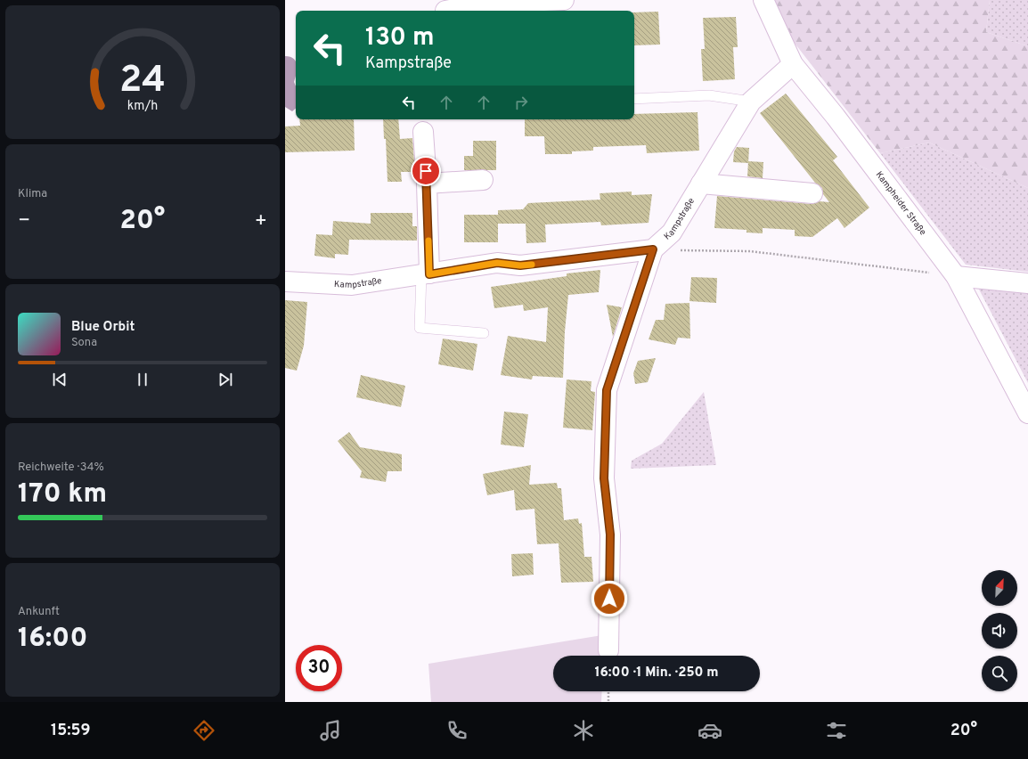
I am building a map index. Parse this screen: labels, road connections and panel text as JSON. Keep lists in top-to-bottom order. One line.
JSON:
{"streets":{"street":["Kampheider Straße","Kampstraße"]},"crossings":[["Kampheider Straße","Kampstraße"]],"north":"top right","page":{"turn":["130 m","Kampstraße"],"tile":["Klima",["Reichweite · 34%","170 km"],["Ankunft","16:00"]],"heat":["−","20°","+"],"song":["Blue Orbit","Sona"],"limit":"30","trip":"16:00 · 1 Min. · 250 m","tabs":["15:59","20°"],"gauge":["24","km/h"]}}
